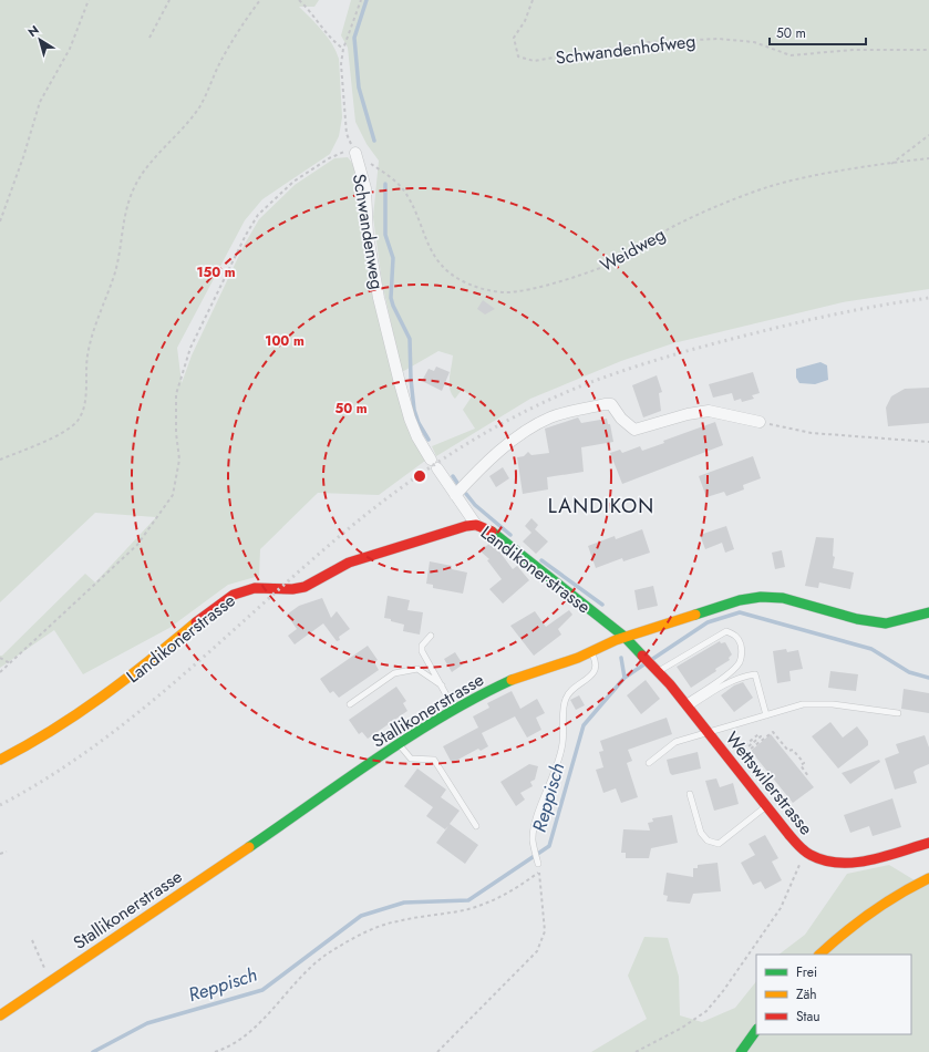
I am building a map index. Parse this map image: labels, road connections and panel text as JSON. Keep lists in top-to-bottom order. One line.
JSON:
{"streets":{"street":["Schwandenweg","Landikonerstrasse","Stallikonerstrasse","Wettswilerstrasse"],"path":["Schwandenhofweg","Weidweg"]},"crossings":[["Schwandenweg","Landikonerstrasse"],["Landikonerstrasse","Stallikonerstrasse"],["Landikonerstrasse","Wettswilerstrasse"],["Stallikonerstrasse","Wettswilerstrasse"]],"districts":["LANDIKON"],"water":["Reppisch"],"legend":["Frei","Zäh","Stau"],"scale_bar":"50 m","north":"top left","rings":["150 m","100 m","50 m"]}
